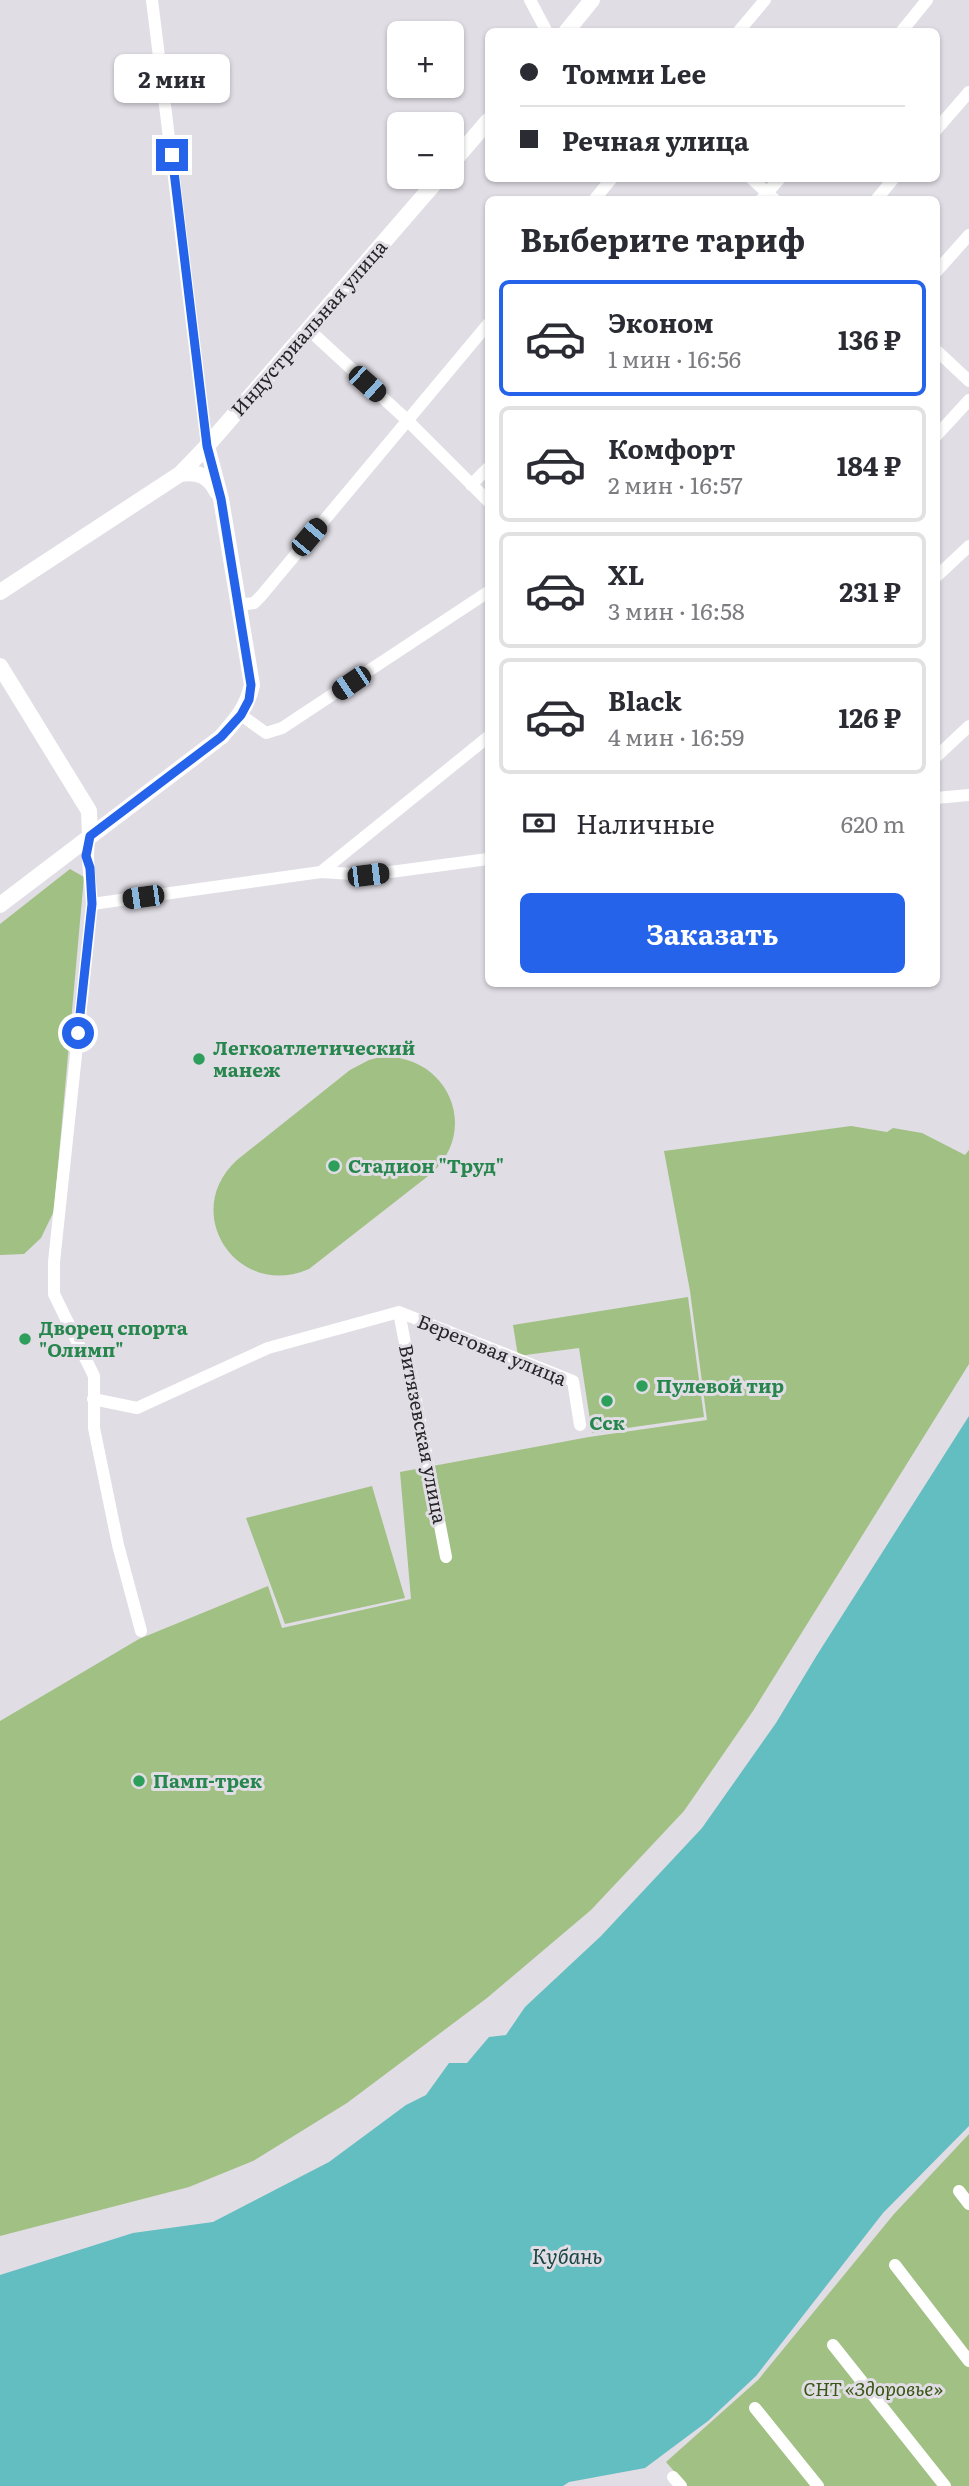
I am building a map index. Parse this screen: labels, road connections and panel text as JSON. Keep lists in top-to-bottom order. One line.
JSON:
{"streets":{"main road":["Индустриальная улица"],"street":["Береговая улица","Витязевская улица"]},"crossings":[["Береговая улица","Витязевская улица"]],"water":["Кубань"],"parks":["СНТ «Здоровье»"],"places":["Легкоатлетический манеж","Стадион \"Труд\"","Дворец спорта \"Олимп\"","Пулевой тир","Сск","Памп-трек"],"page":{"map_buttons":["+","−"],"banner":["Томми Lee","Речная улица"],"bubble":"2 мин","heading":"Выберите тариф","list":[{"name":"Эконом","note":"1 мин · 16:56","value":"136 ₽"},{"name":"Комфорт","note":"2 мин · 16:57","value":"184 ₽"},{"name":"XL","note":"3 мин · 16:58","value":"231 ₽"},{"name":"Black","note":"4 мин · 16:59","value":"126 ₽"}],"pay":["Наличные","620 m"],"buttons":"Заказать"}}
